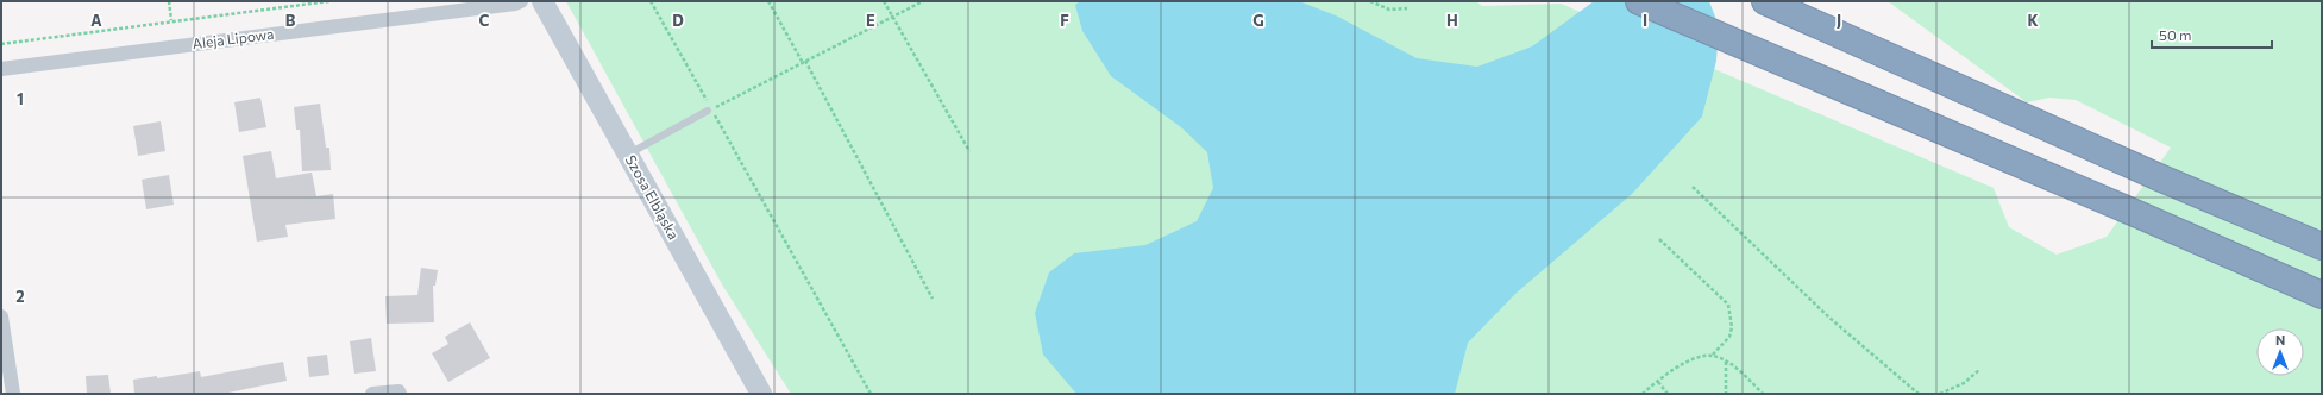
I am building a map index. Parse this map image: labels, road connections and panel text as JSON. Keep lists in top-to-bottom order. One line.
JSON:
{"streets":{"main road":["Szosa Elbląska"],"street":["Aleja Lipowa"]},"scale_bar":"50 m","north":"top","grid":{"columns":["A","B","C","D","E","F","G","H","I","J","K"],"rows":["1","2"]}}
